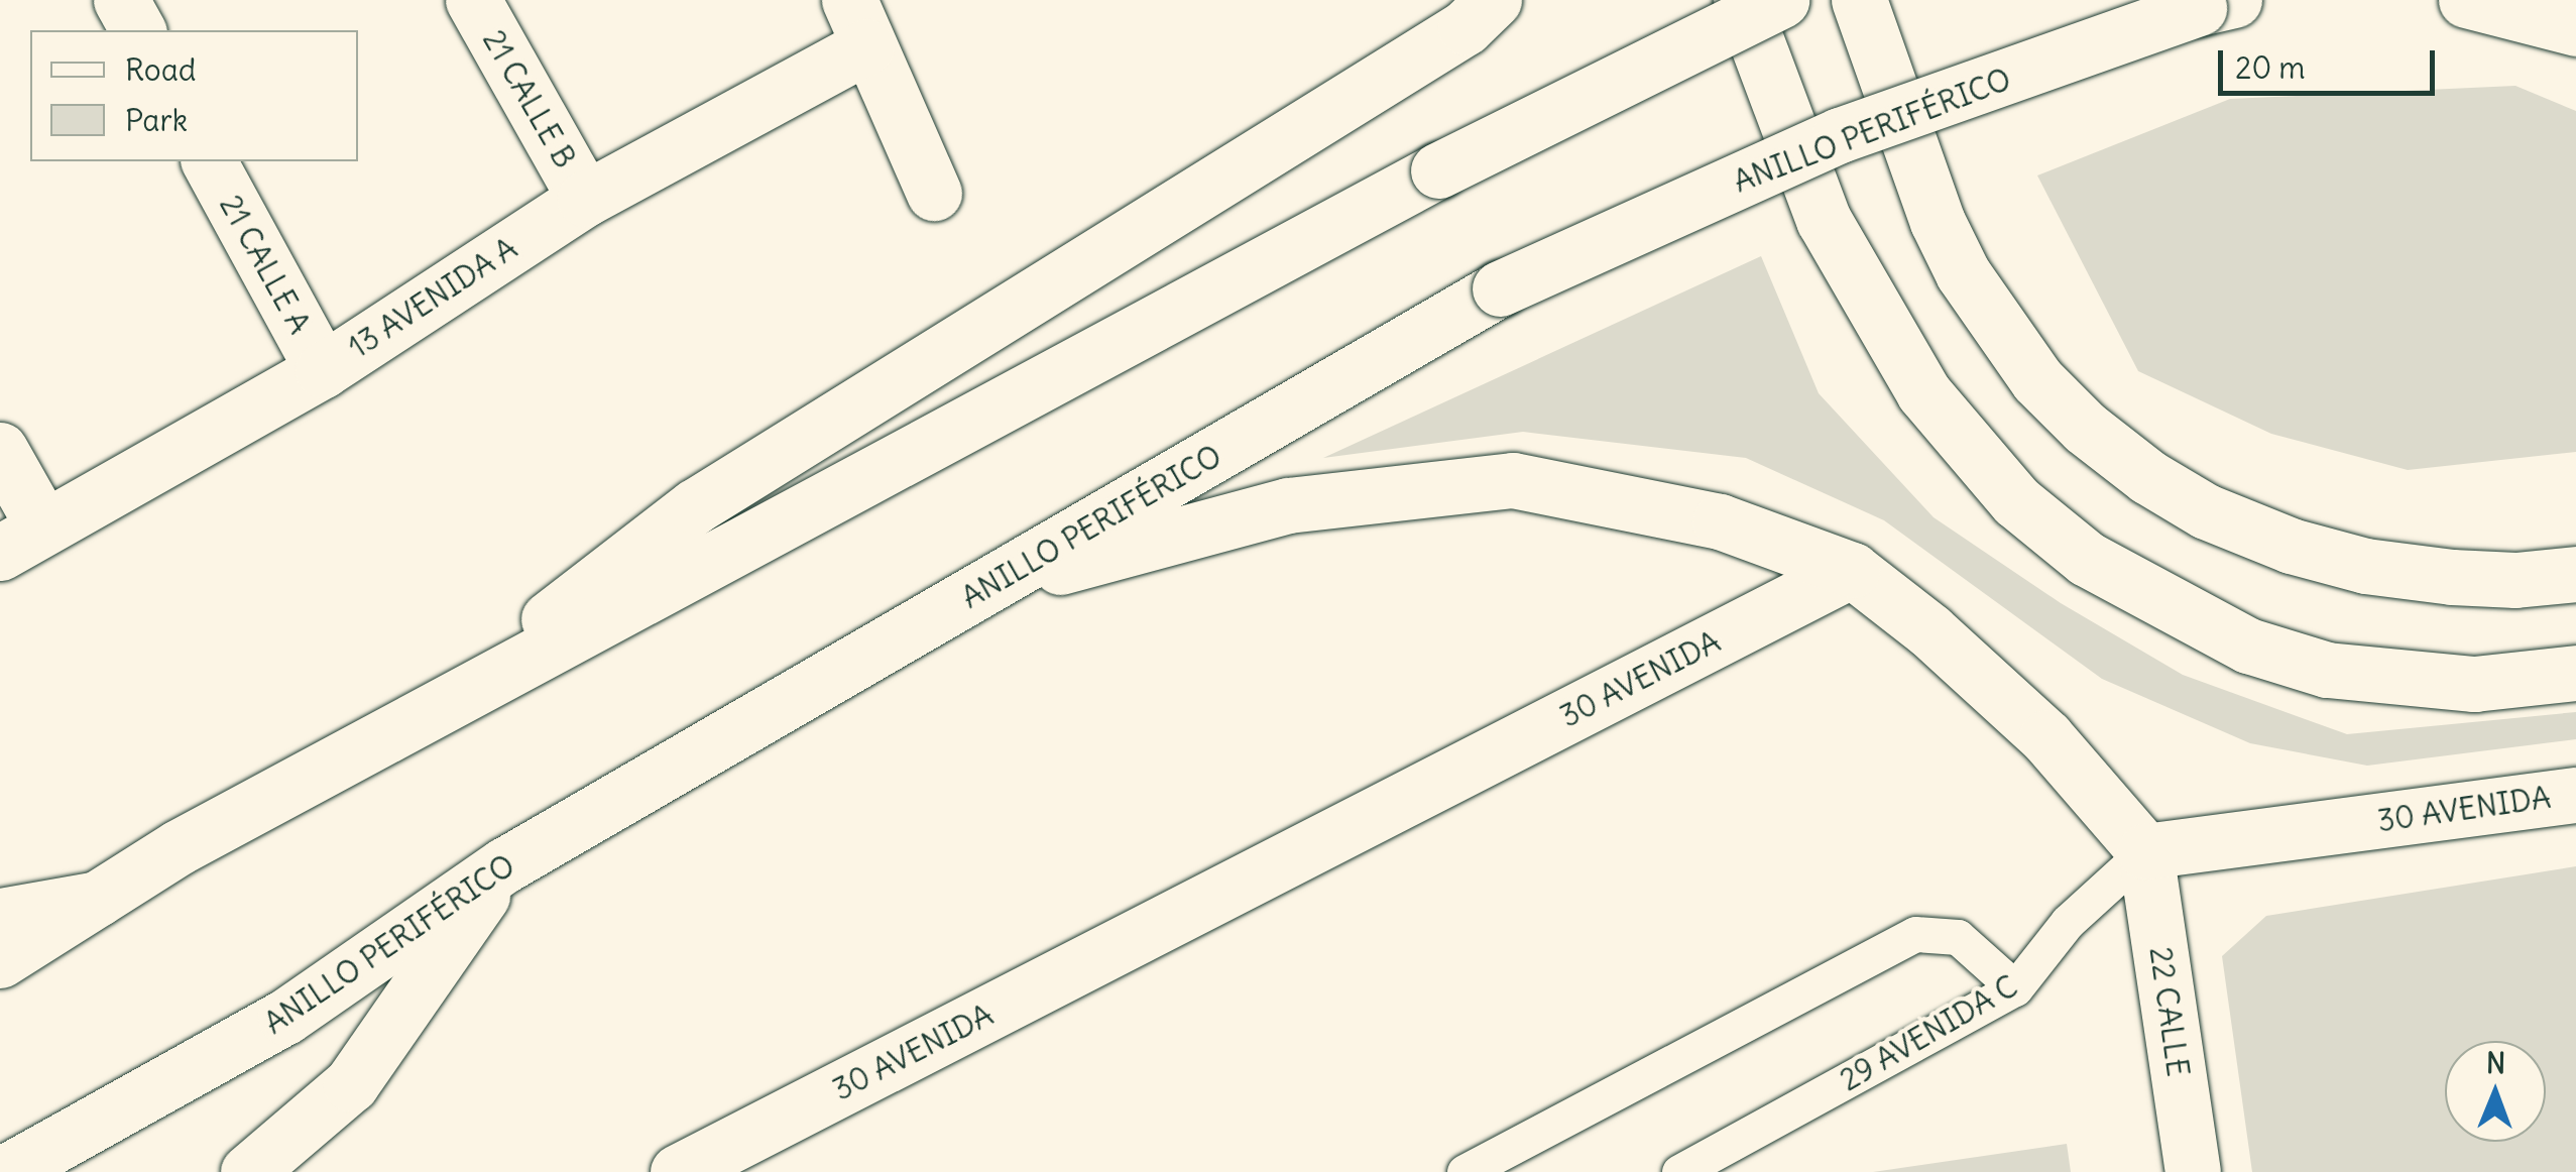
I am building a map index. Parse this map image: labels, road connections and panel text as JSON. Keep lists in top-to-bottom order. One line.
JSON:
{"streets":{"main road":["21 CALLE B","ANILLO PERIFÉRICO","21 CALLE A","13 AVENIDA A","30 AVENIDA","22 CALLE"],"lane":["29 AVENIDA C"]},"crossings":[["21 CALLE B","13 AVENIDA A"],["21 CALLE A","13 AVENIDA A"],["30 AVENIDA","22 CALLE"],["30 AVENIDA","29 AVENIDA C"],["22 CALLE","29 AVENIDA C"]],"legend":["Road","Park"],"scale_bar":"20 m","north":"top"}
